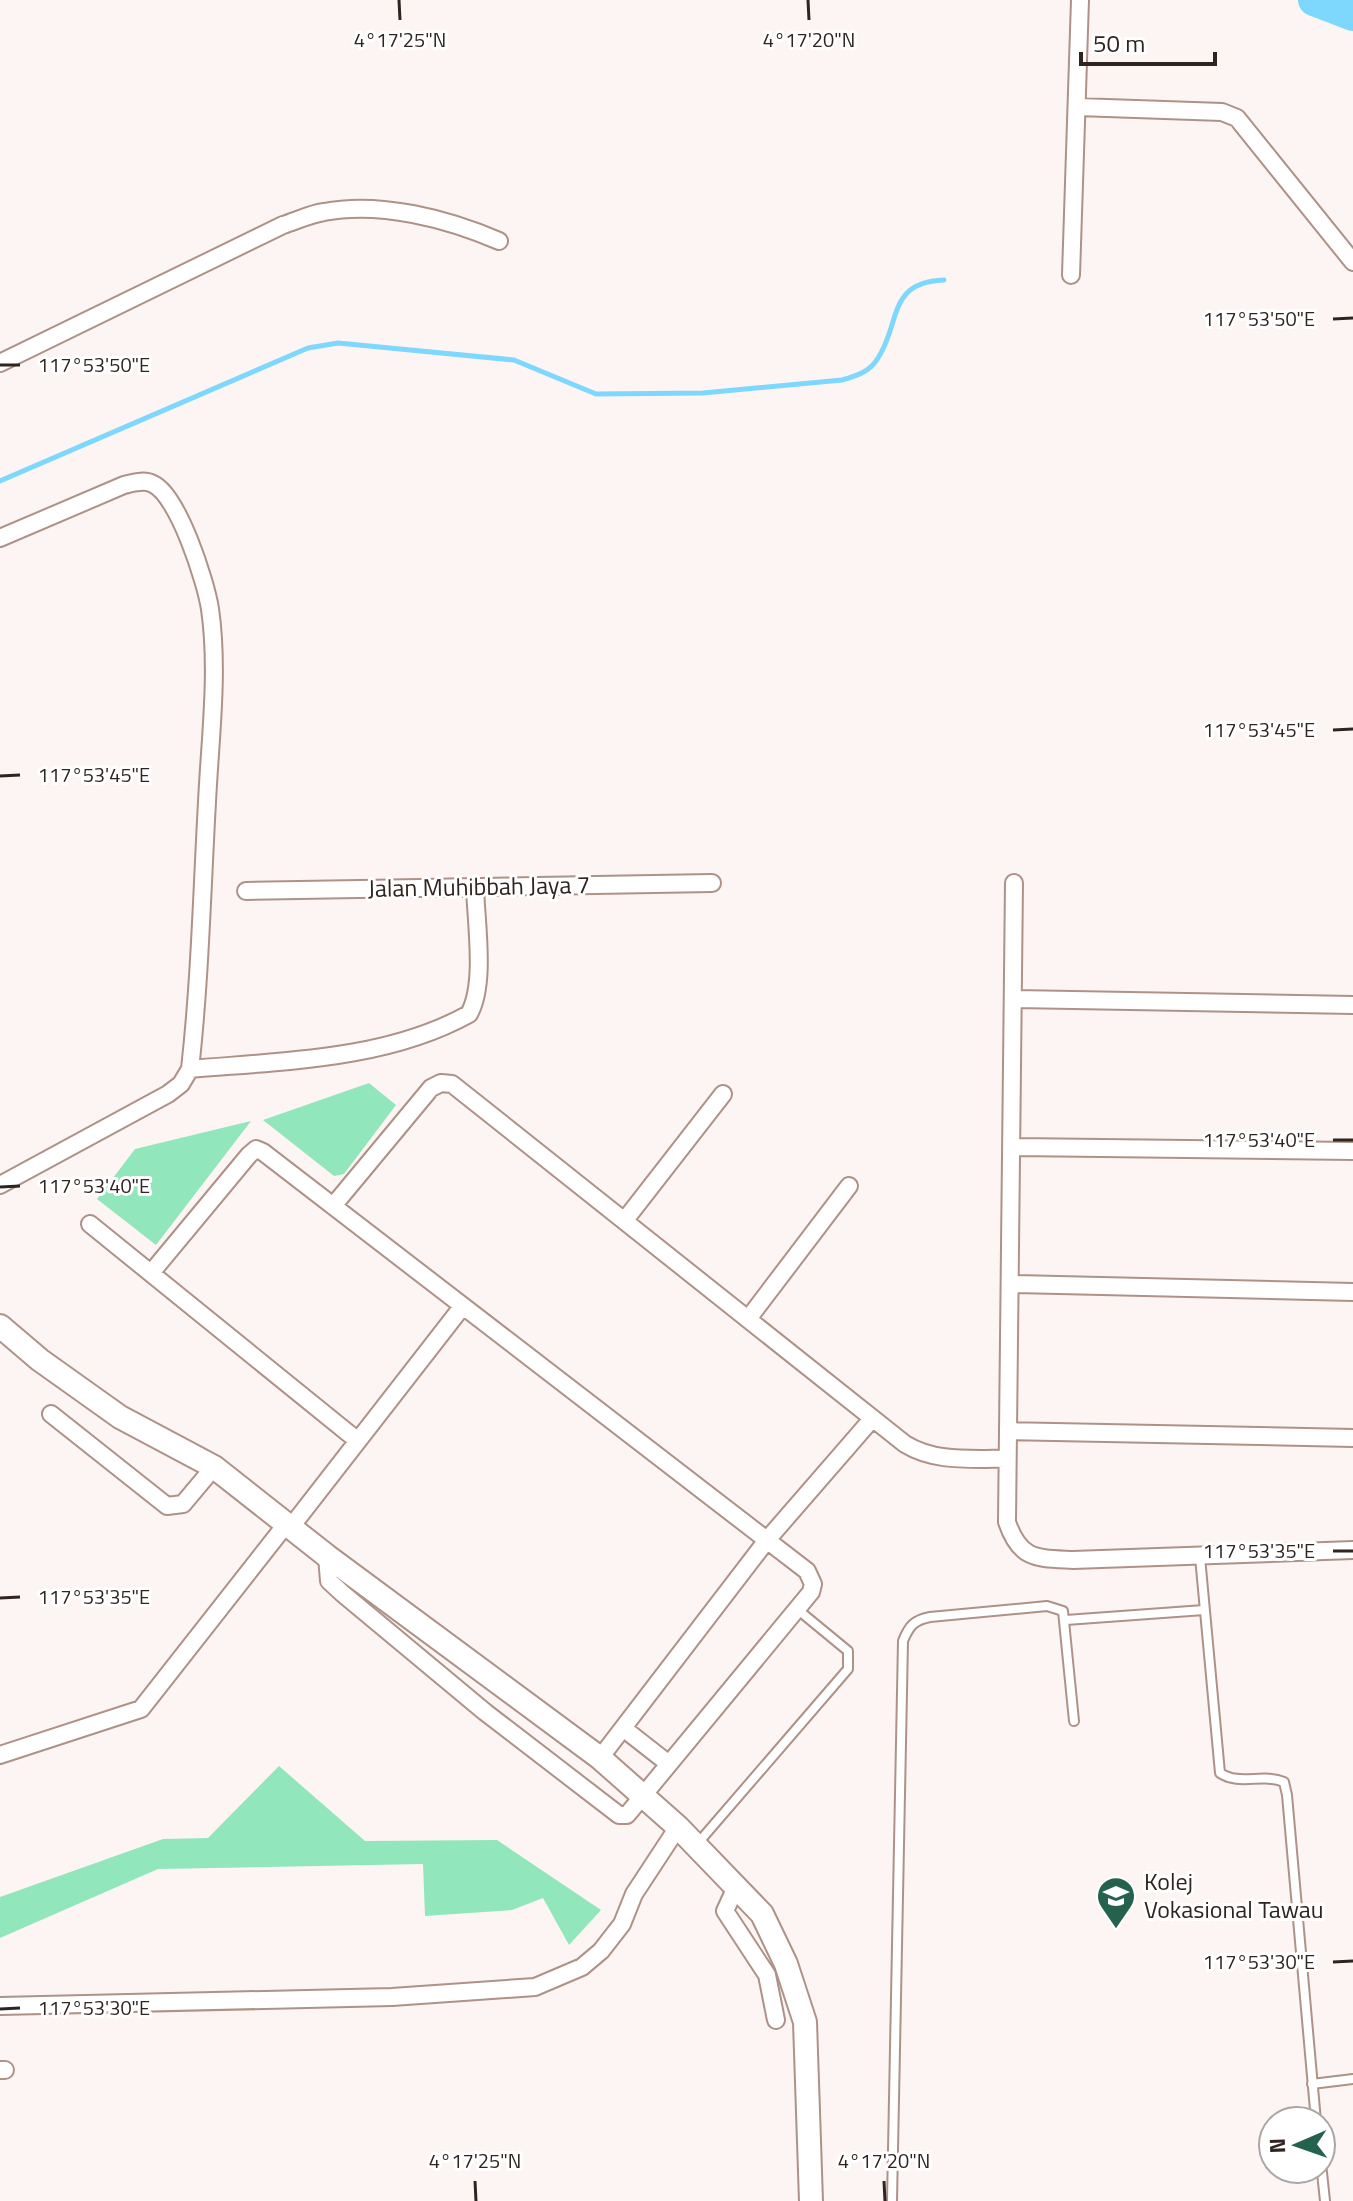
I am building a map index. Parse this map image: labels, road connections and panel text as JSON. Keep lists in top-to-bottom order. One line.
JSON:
{"streets":{"street":["Jalan Muhibbah Jaya 7"]},"places":{"school or university":["Kolej Vokasional Tawau"]},"scale_bar":"50 m","north":"left","coordinates":["4°17'25\"N","4°17'20\"N","117°53'50\"E","117°53'45\"E","117°53'40\"E","117°53'35\"E","117°53'30\"E"]}
